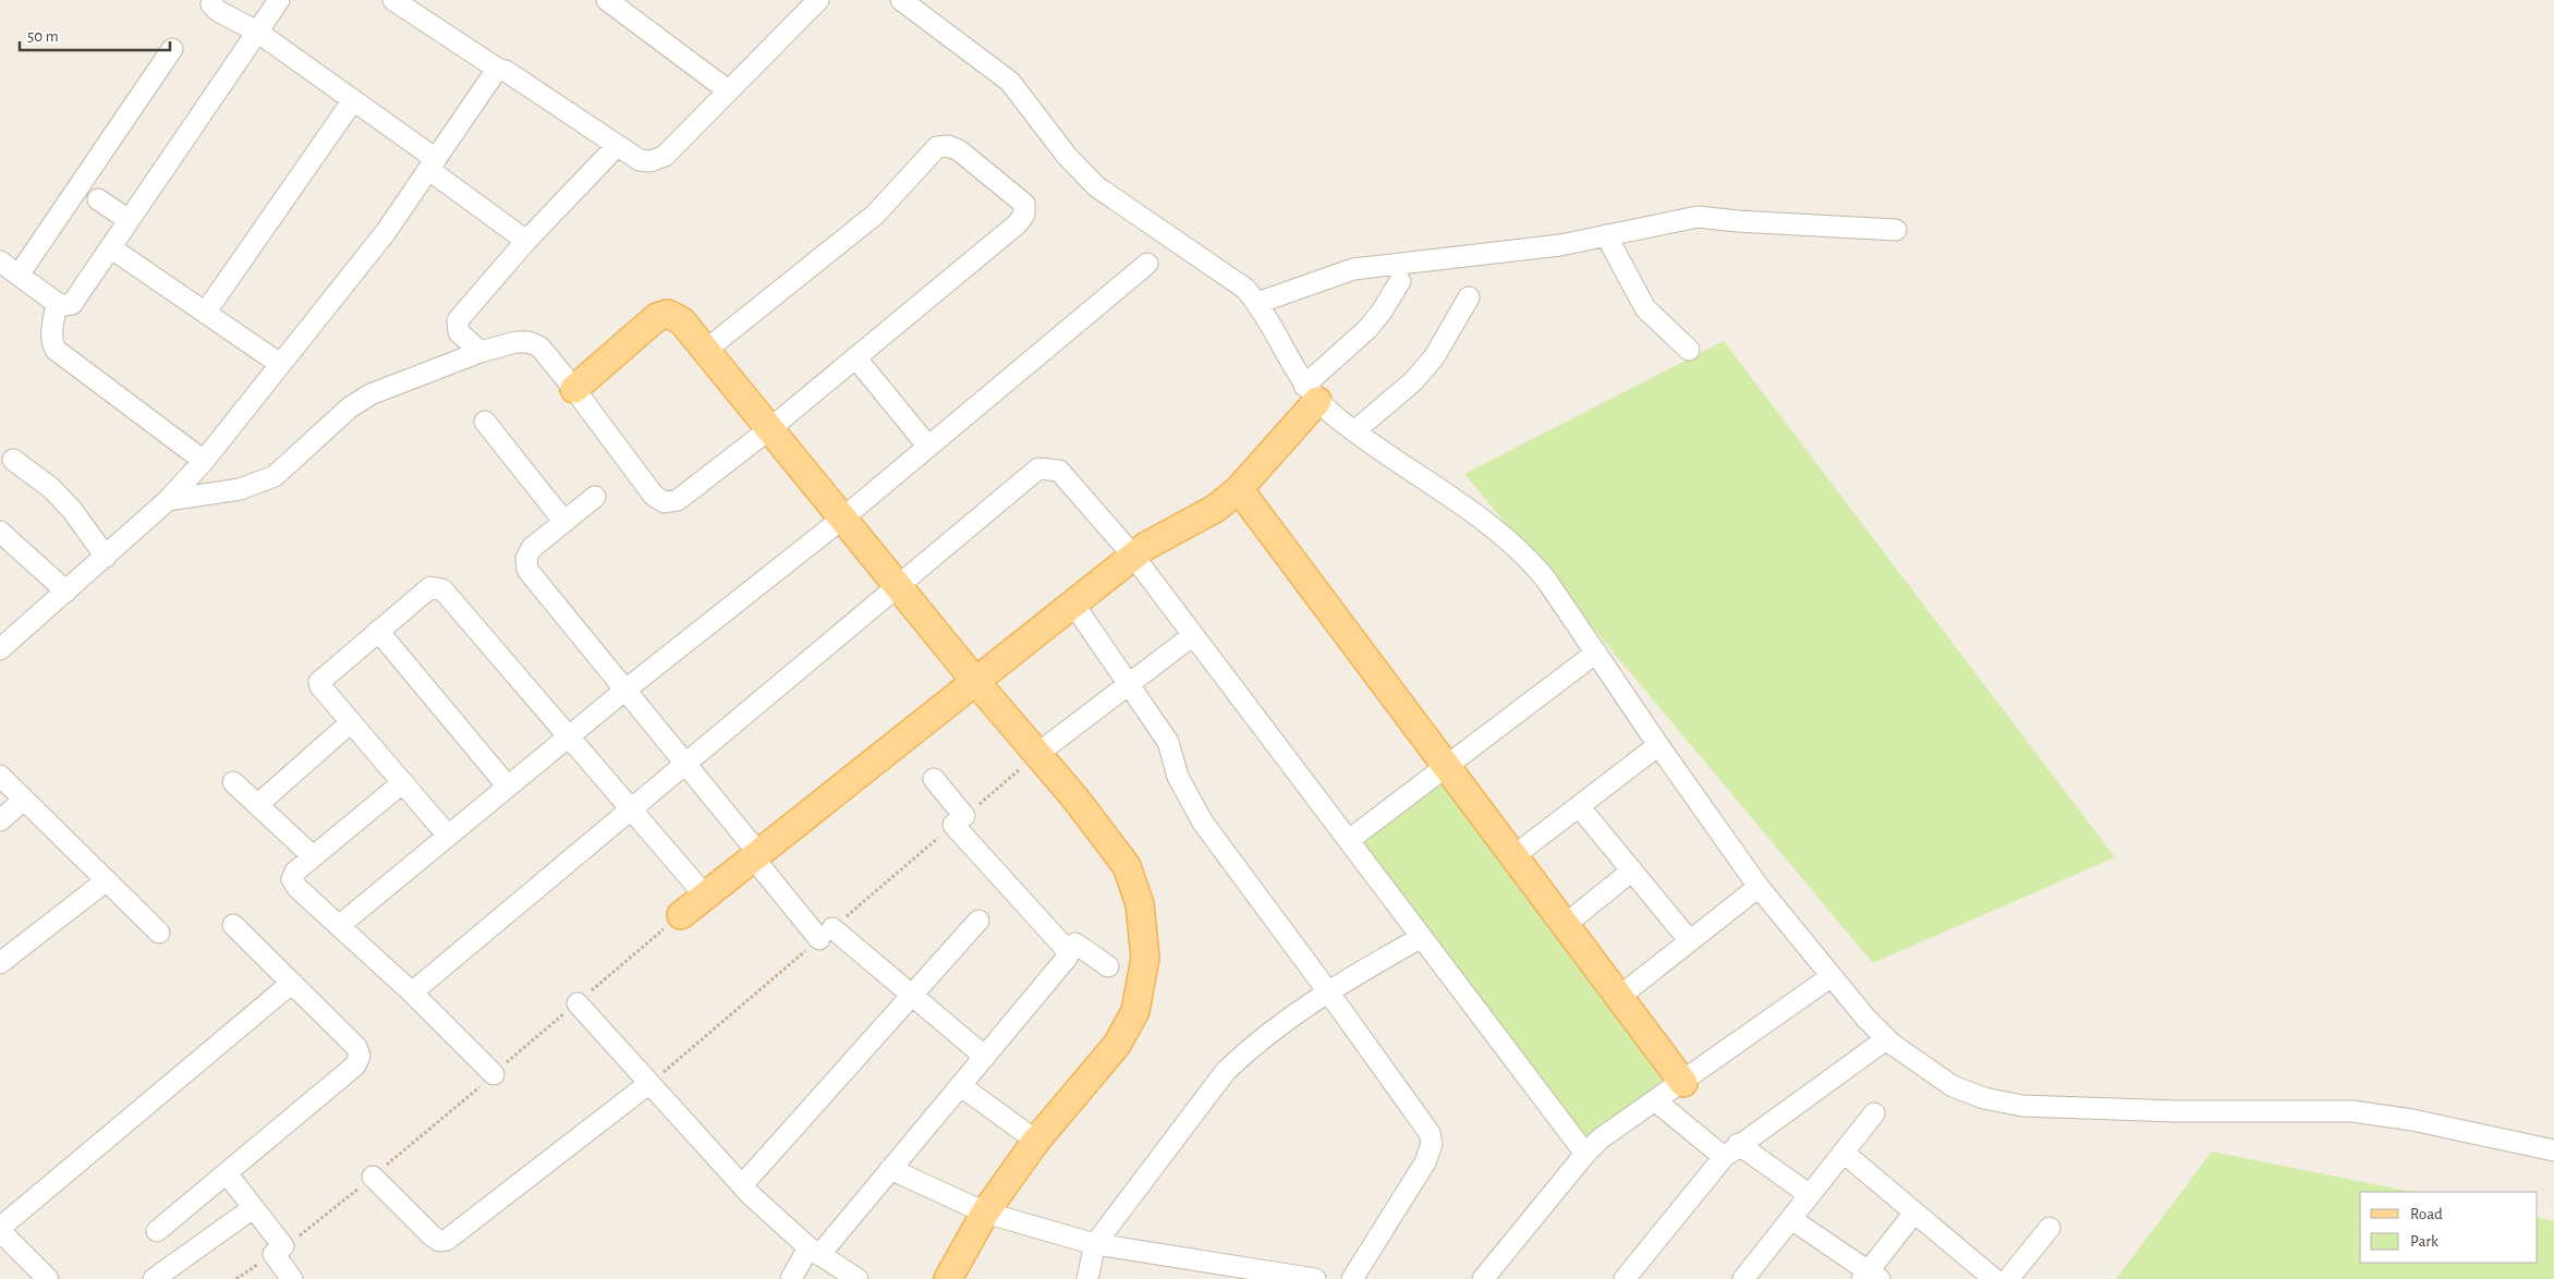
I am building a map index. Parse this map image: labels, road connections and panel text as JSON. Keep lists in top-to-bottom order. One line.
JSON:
{"legend":["Road","Park"],"scale_bar":"50 m"}
